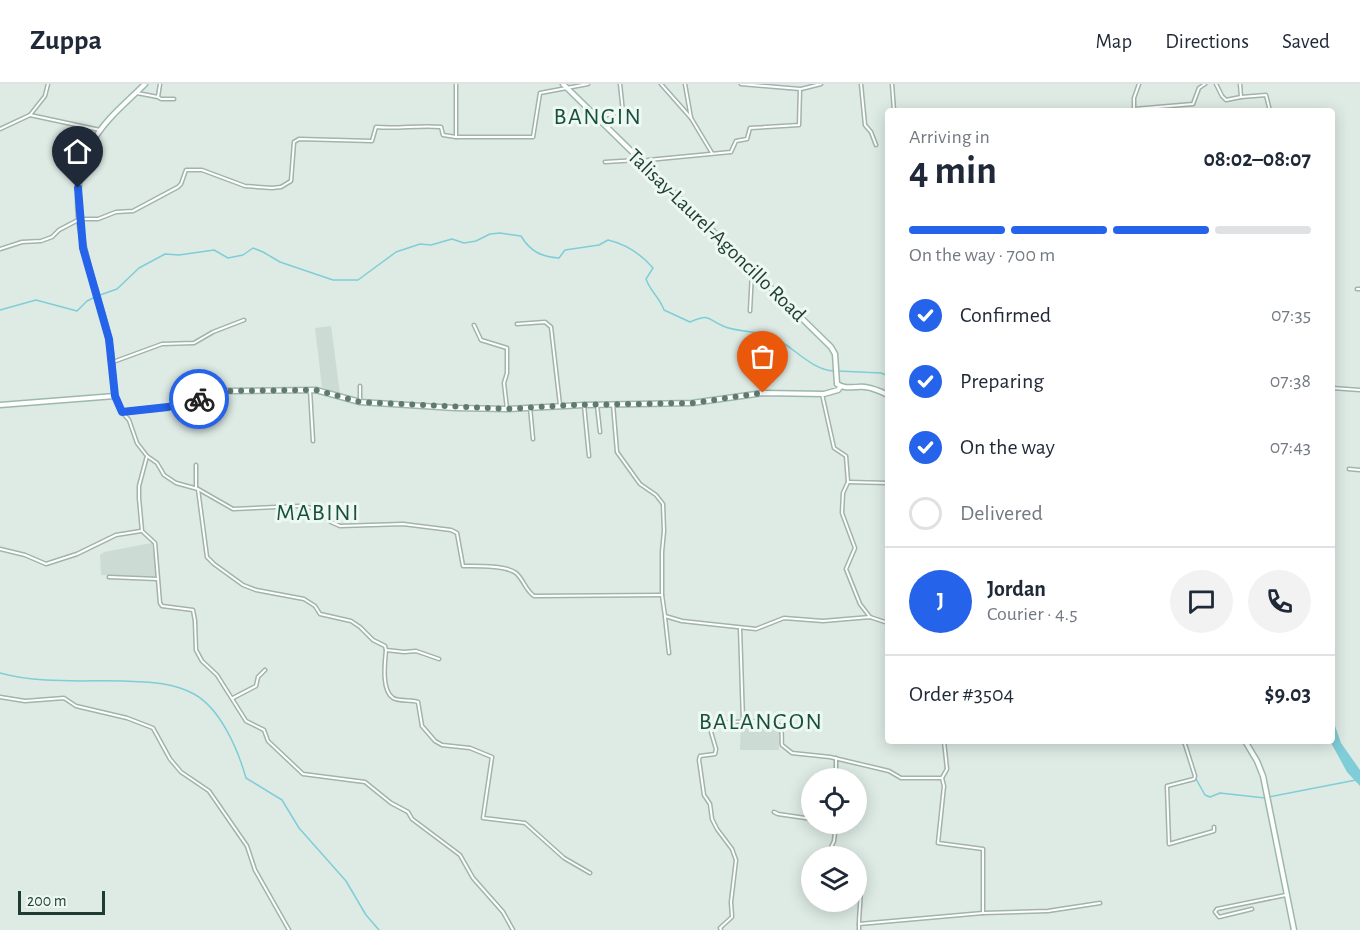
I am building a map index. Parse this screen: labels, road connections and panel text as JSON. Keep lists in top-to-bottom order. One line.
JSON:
{"streets":{"street":["Talisay-Laurel-Agoncillo Road"]},"districts":["BANGIN","MABINI","BALANGON"],"scale_bar":"200 m","page":{"header":"Zuppa","nav":["Map","Directions","Saved"],"heading":["4 min","Arriving in","08:02–08:07"],"panel":["Jordan","Courier · 4.5","Order #3504","$9.03"],"bar":"On the way · 700 m","list":[["Confirmed","07:35"],["Preparing","07:38"],["On the way","07:43"],"Delivered"],"round":"J","scale":"200 m"}}
